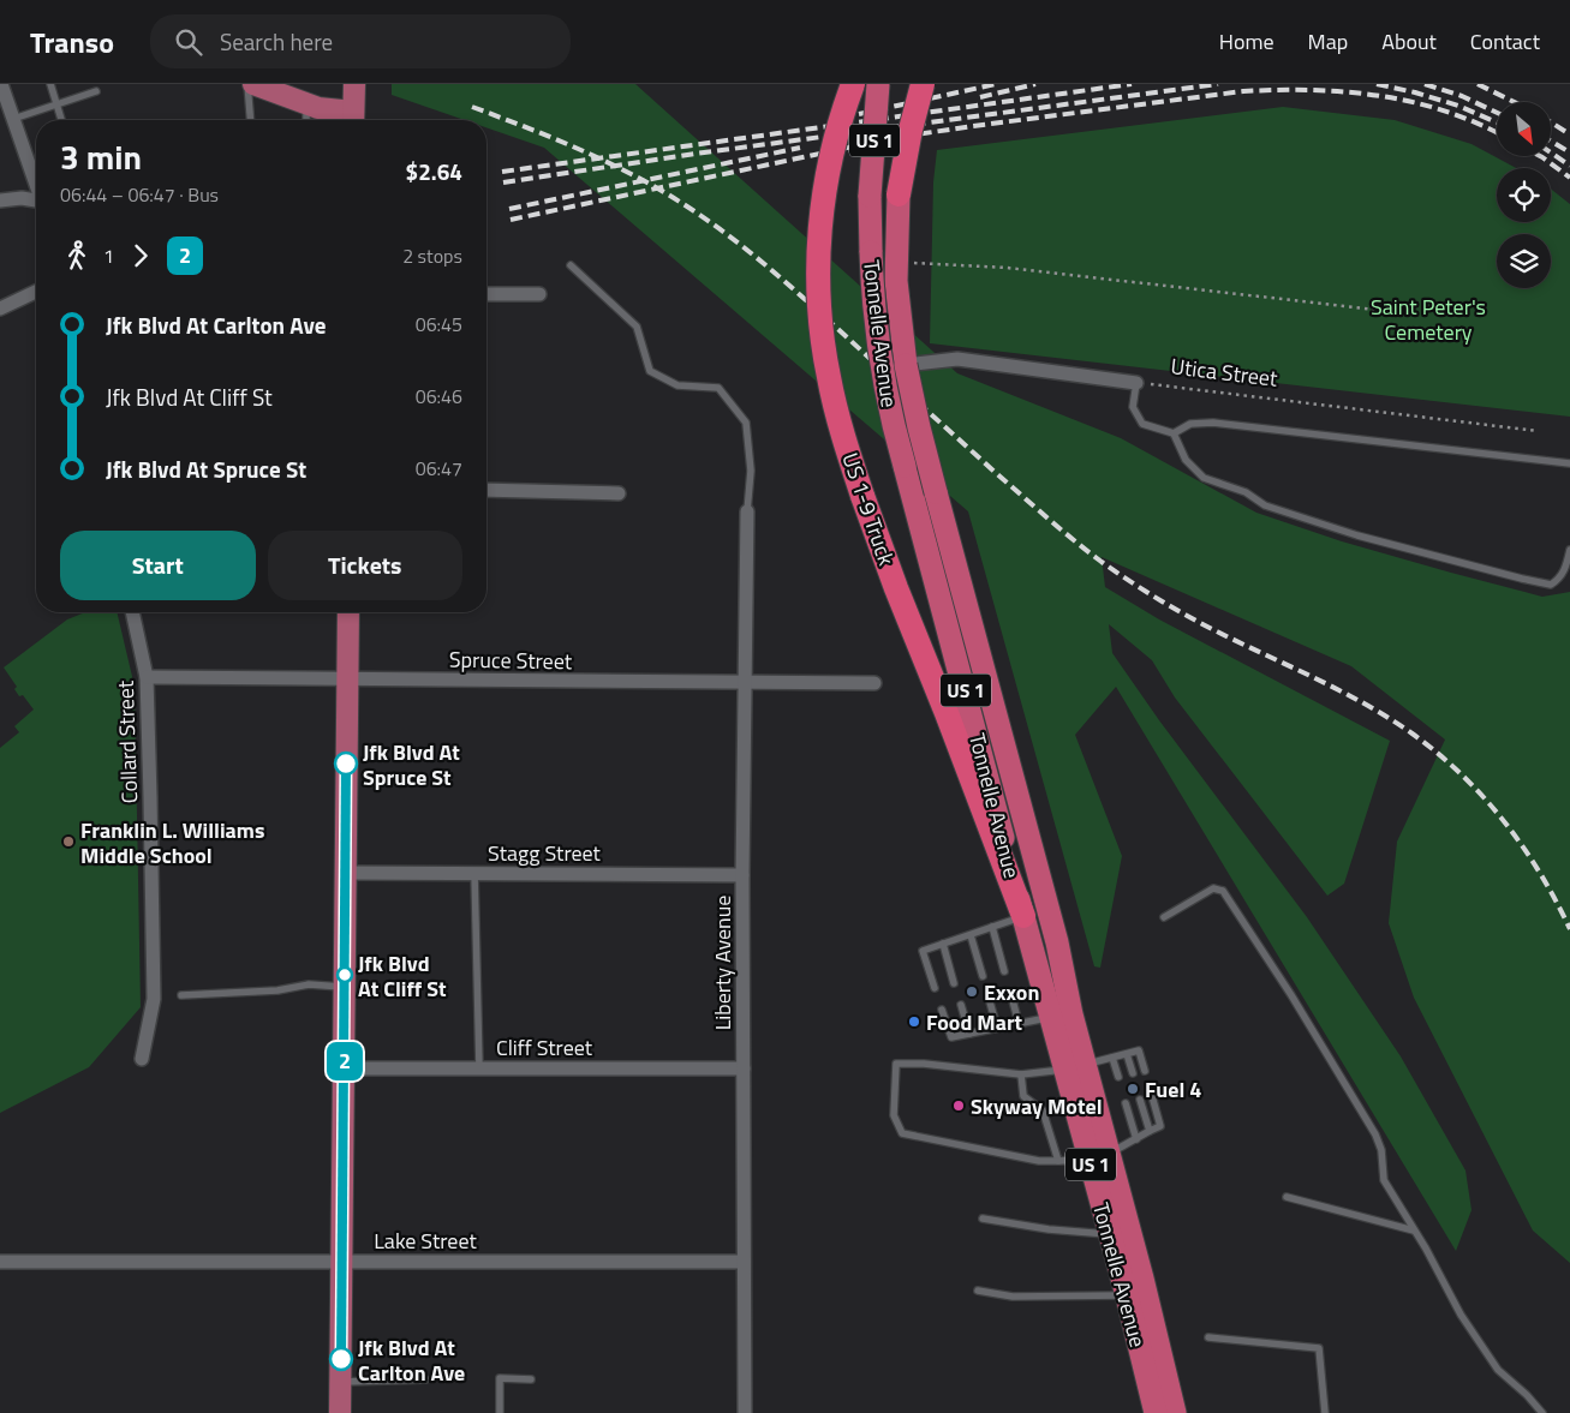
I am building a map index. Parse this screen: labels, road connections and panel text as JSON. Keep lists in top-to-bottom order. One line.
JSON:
{"streets":{"highway":["US 1","Tonnelle Avenue","US 1-9 Truck"],"street":["Spruce Street","Collard Street","Stagg Street","Liberty Avenue","Cliff Street","Lake Street"],"path":["Utica Street"]},"crossings":[["Tonnelle Avenue","US 1-9 Truck"],["Spruce Street","Collard Street"],["Spruce Street","Liberty Avenue"],["Stagg Street","Liberty Avenue"],["Liberty Avenue","Cliff Street"],["Liberty Avenue","Lake Street"]],"parks":["Saint Peter's Cemetery"],"places":["Jfk Blvd At Spruce St","Franklin L. Williams Middle School","Jfk Blvd At Cliff St","Exxon","Food Mart","Fuel 4","Skyway Motel","Jfk Blvd At Carlton Ave"],"lines":["bus line 2"],"north":"bottom right","page":{"header":"Transo","search":"Search here","nav":["Home","Map","About","Contact"],"on_map":"2","heading":["3 min","06:44 – 06:47 · Bus","$2.64"],"legs":["1","2","2 stops"],"list":[{"name":"Jfk Blvd At Carlton Ave","value":"06:45"},{"name":"Jfk Blvd At Cliff St","value":"06:46"},{"name":"Jfk Blvd At Spruce St","value":"06:47"}],"buttons":["Start","Tickets"]}}
